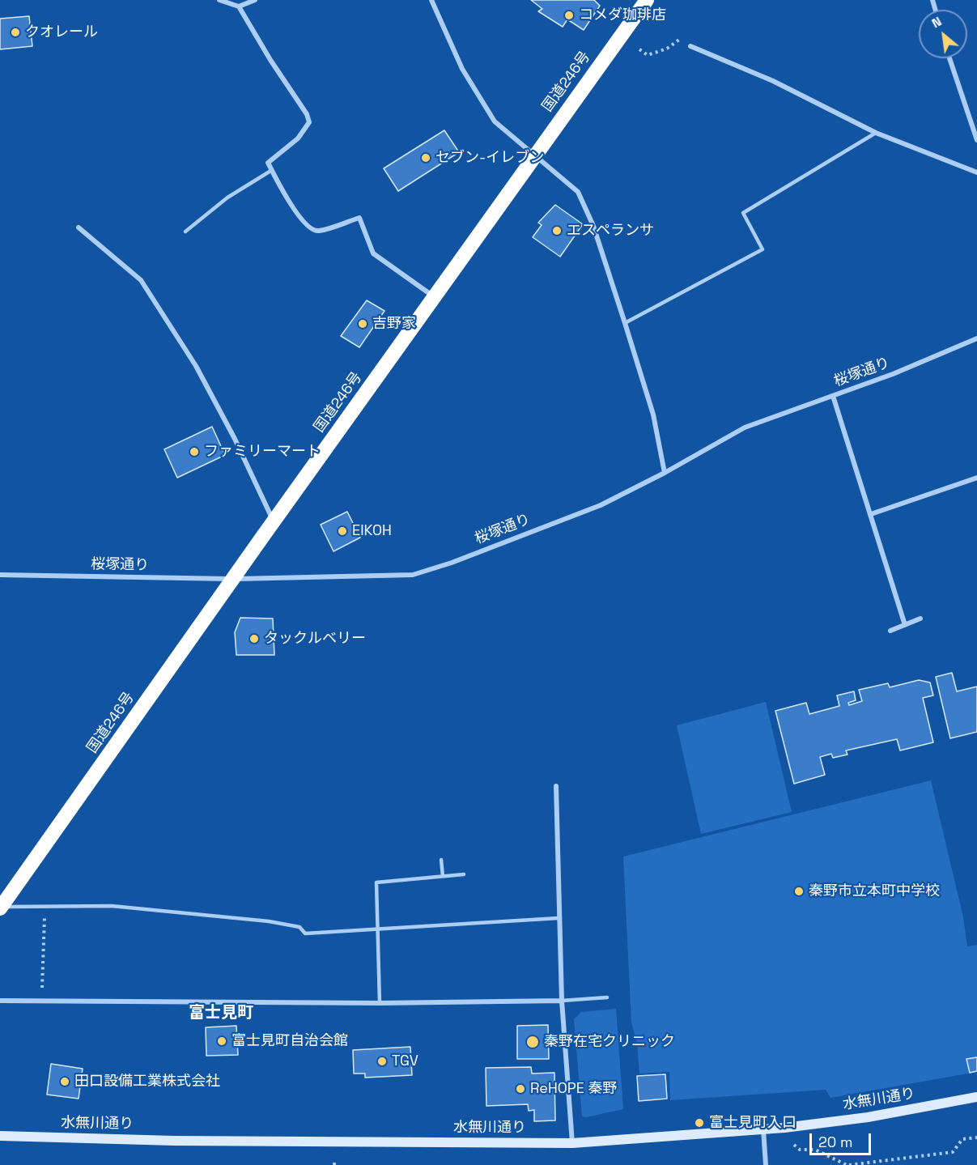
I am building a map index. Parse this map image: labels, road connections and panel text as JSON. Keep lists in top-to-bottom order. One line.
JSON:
{"streets":{"highway":["国道246号"],"street":["桜塚通り","水無川通り"]},"crossings":[["国道246号","桜塚通り"]],"districts":["富士見町"],"places":["コメダ珈琲店","クオレール","セブン-イレブン","エスペランサ","吉野家","ファミリーマート","EIKOH","タックルベリー","秦野市立本町中学校","富士見町自治会館","秦野在宅クリニック","TGV","田口設備工業株式会社","ReHOPE 秦野","富士見町入口"],"scale_bar":"20 m","north":"top left"}
